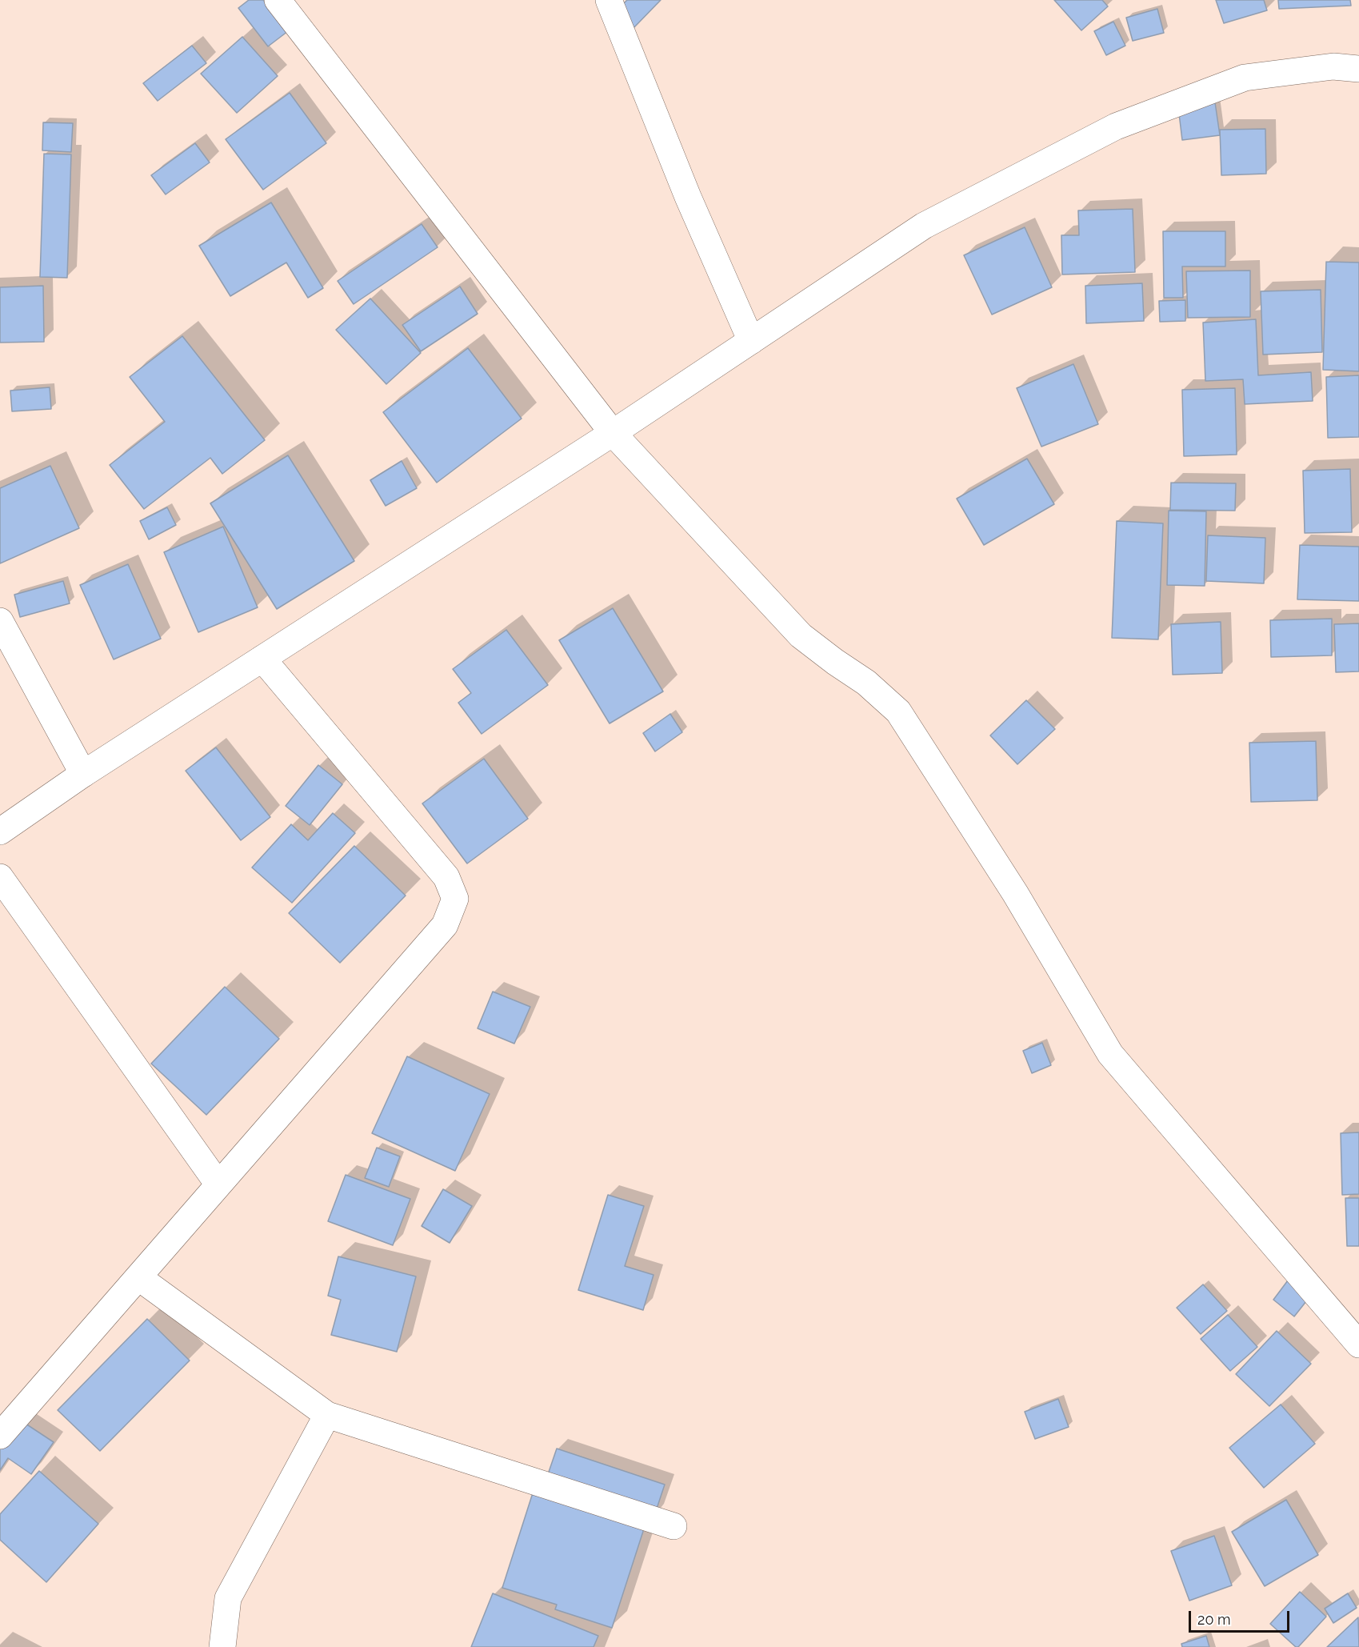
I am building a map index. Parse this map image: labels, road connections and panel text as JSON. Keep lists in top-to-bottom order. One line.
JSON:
{"scale_bar":"20 m"}
